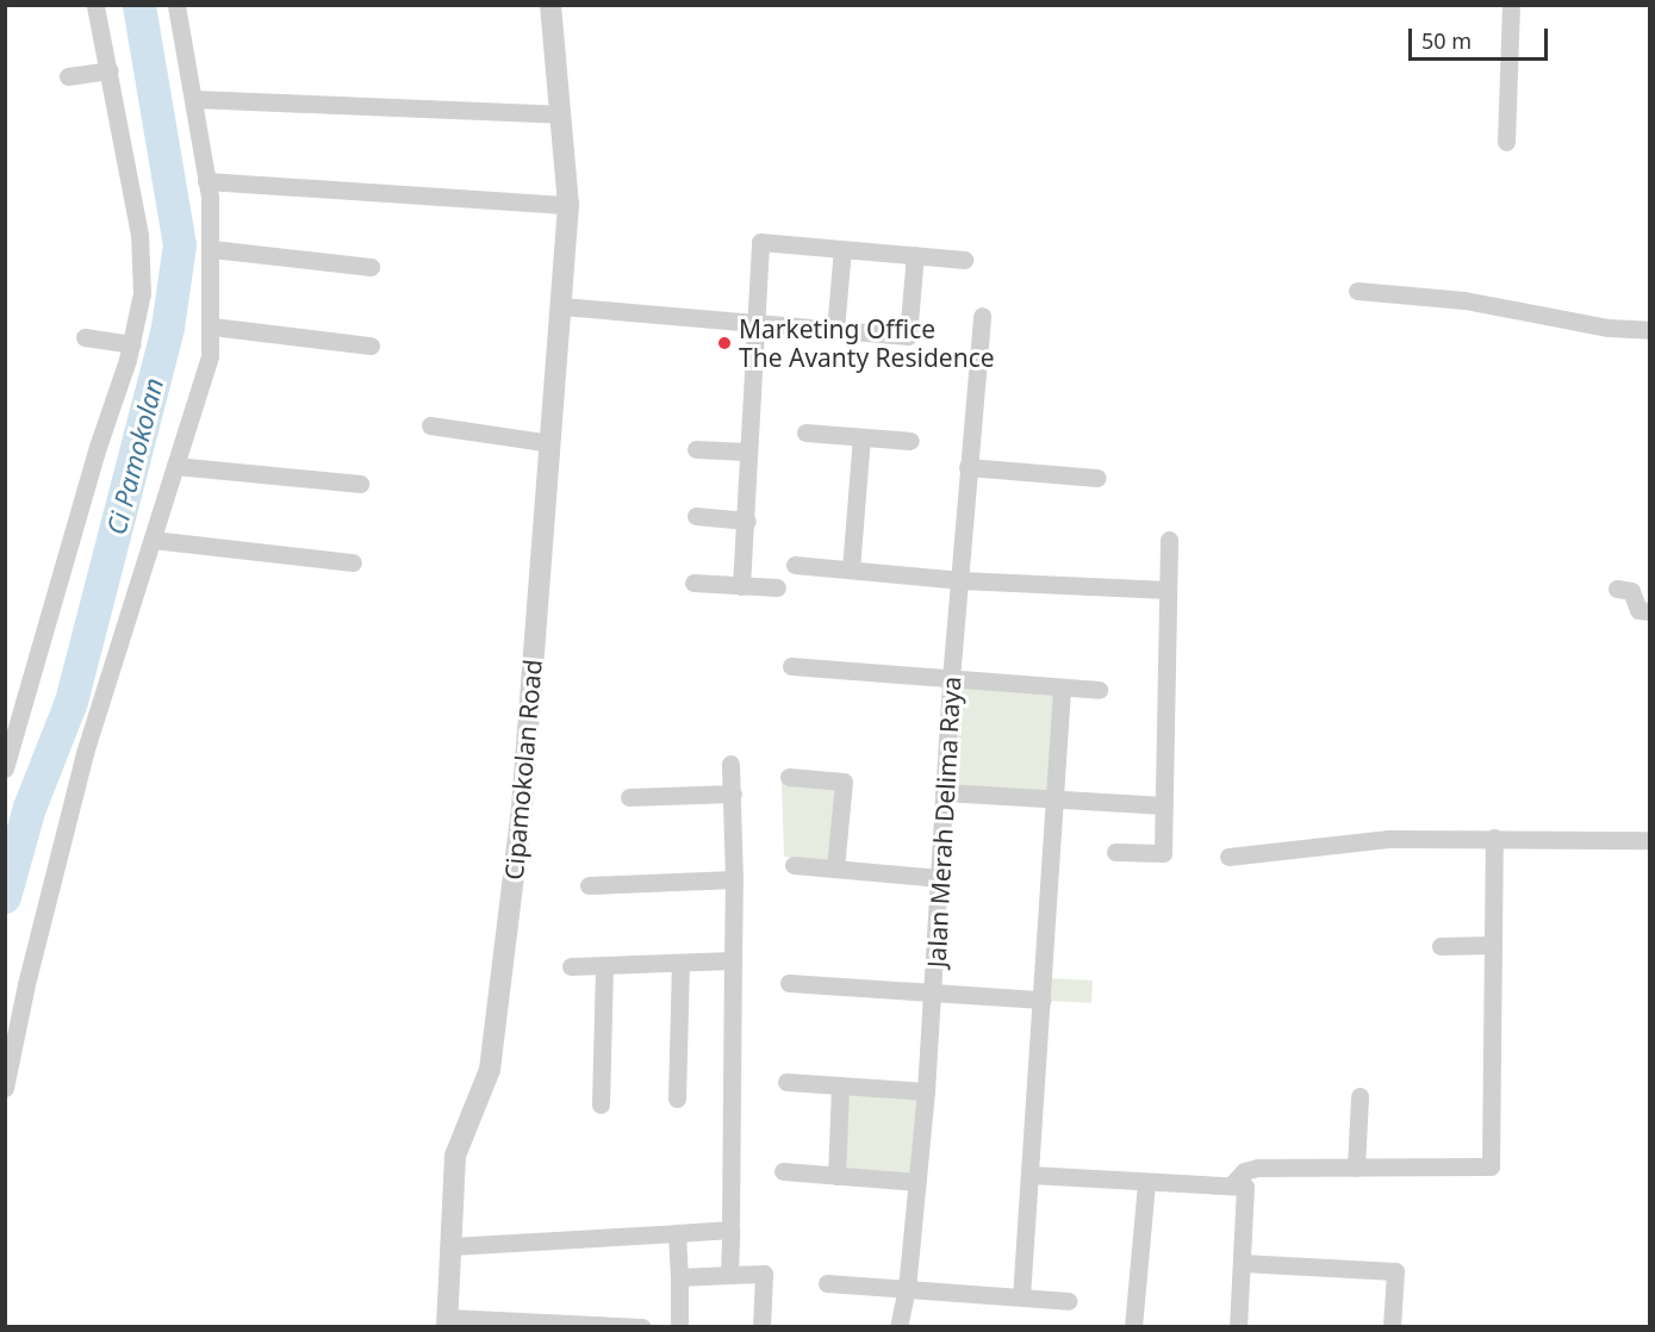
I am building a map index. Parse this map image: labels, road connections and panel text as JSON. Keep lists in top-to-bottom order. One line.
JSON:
{"streets":{"street":["Cipamokolan Road","Jalan Merah Delima Raya"]},"water":["Ci Pamokolan"],"places":["Marketing Office The Avanty Residence"],"scale_bar":"50 m"}
